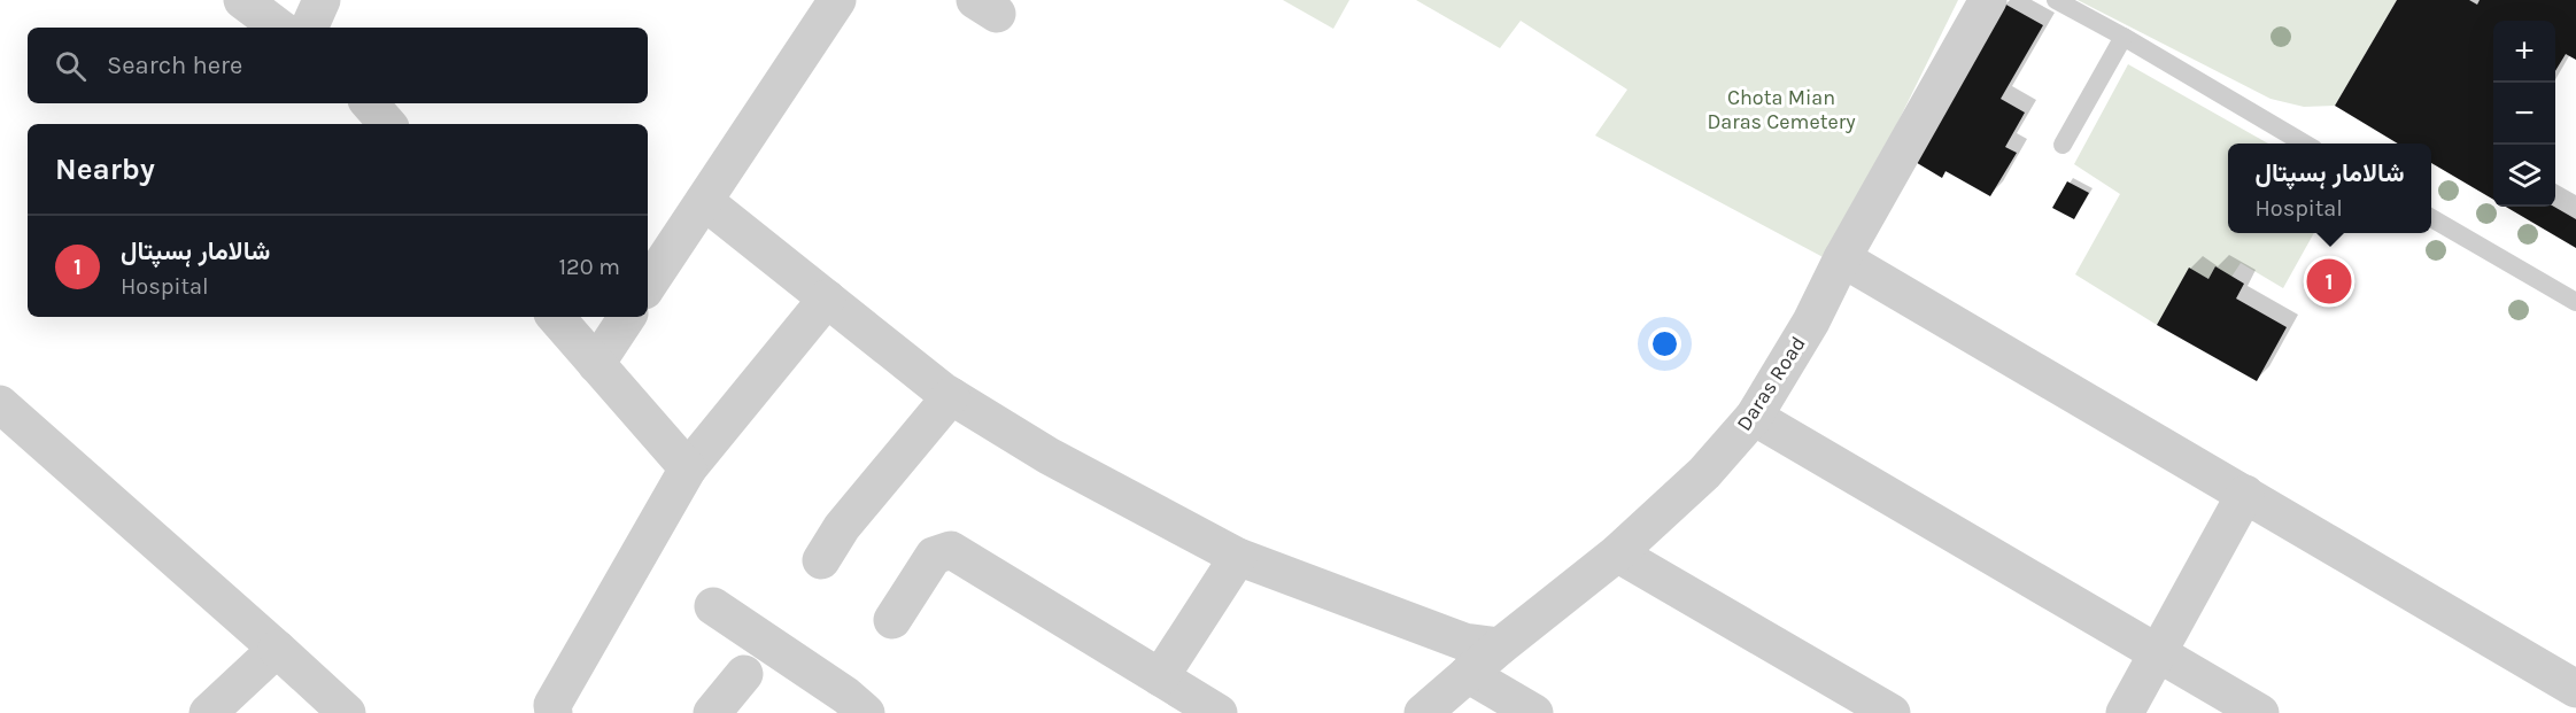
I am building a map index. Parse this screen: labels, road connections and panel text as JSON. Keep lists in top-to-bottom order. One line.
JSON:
{"streets":{"street":["Daras Road"]},"parks":["Chota Mian Daras Cemetery"],"page":{"map_buttons":["+","−"],"search":"Search here","heading":"Nearby","popup":["شالامار ہسپتال","Hospital"],"list":[{"mark":"1","name":"شالامار ہسپتال","note":"Hospital","value":"120 m"}],"pins":"1"}}
